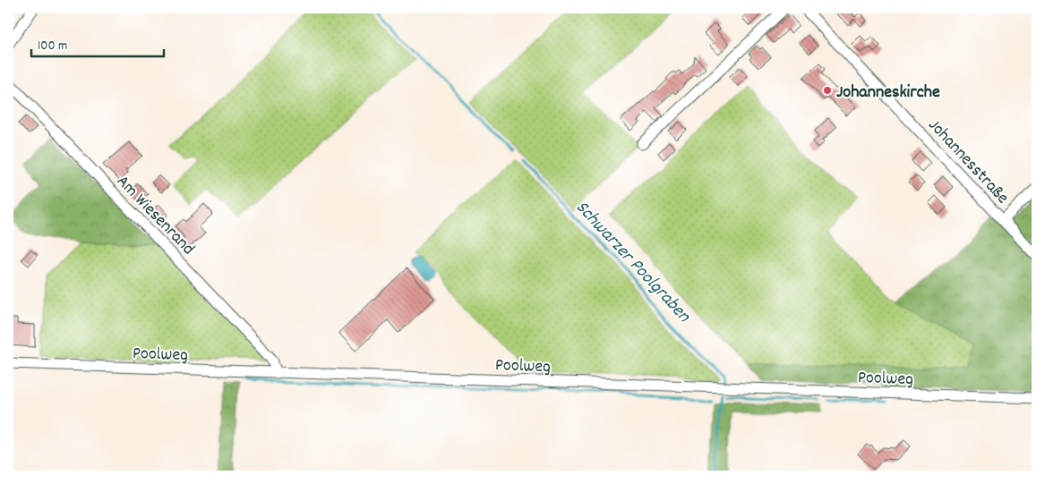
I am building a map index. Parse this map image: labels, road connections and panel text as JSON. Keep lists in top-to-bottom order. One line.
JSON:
{"streets":{"street":["Johannesstraße","Am Wiesenrand","Poolweg"]},"crossings":[["Am Wiesenrand","Poolweg"]],"water":["Schwarzer Poolgraben"],"places":["Johanneskirche"],"scale_bar":"100 m"}
